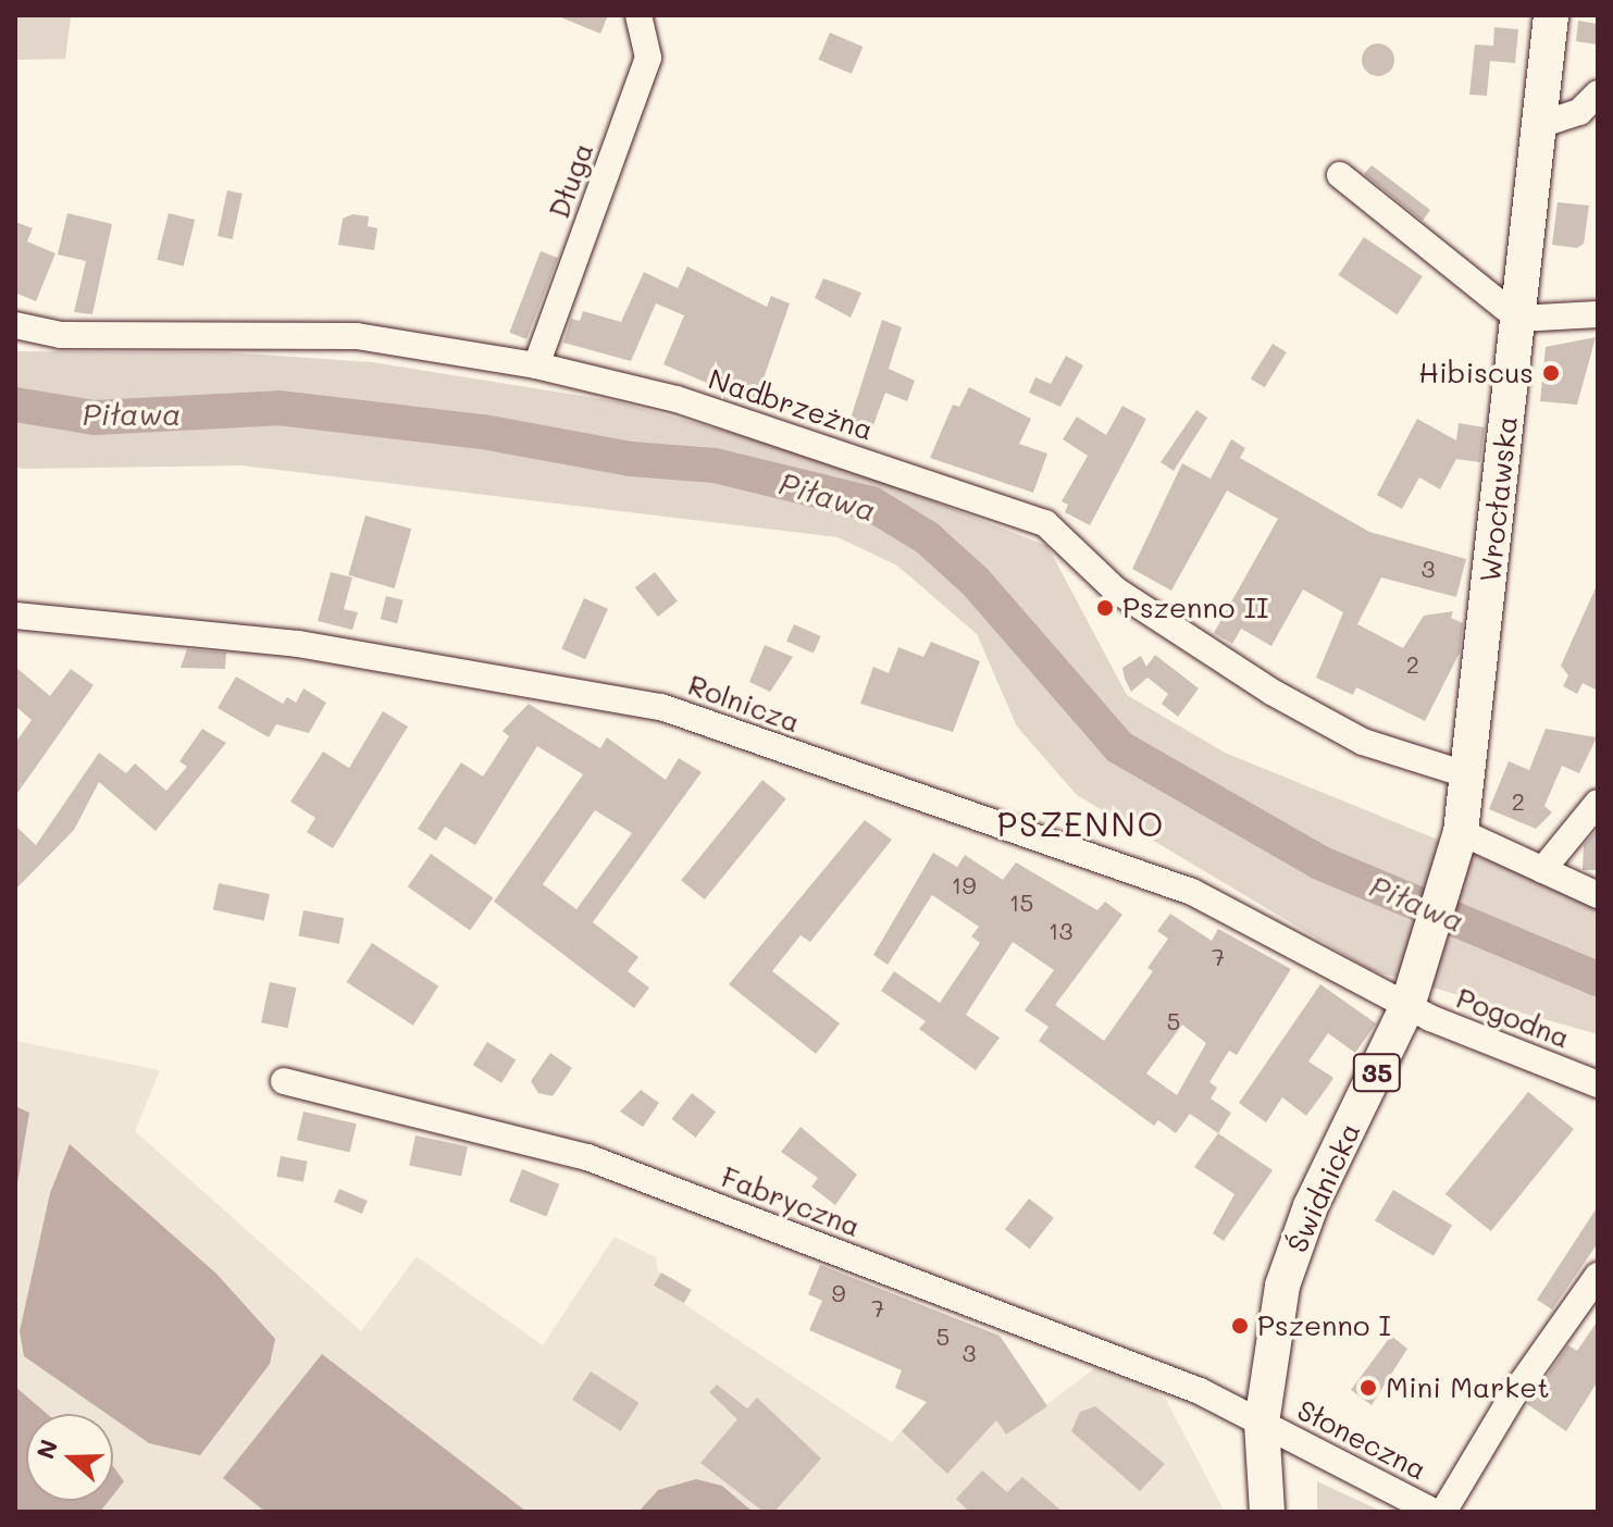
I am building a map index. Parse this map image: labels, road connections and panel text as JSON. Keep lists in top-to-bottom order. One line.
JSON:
{"streets":{"main road":["Wrocławska","35","Świdnicka"],"street":["Długa","Nadbrzeżna","Rolnicza","Pogodna","Fabryczna","Słoneczna"]},"crossings":[["Długa","Nadbrzeżna"],["Nadbrzeżna","Wrocławska"],["Nadbrzeżna","Świdnicka"],["Wrocławska","Świdnicka"],["Rolnicza","Pogodna"],["Rolnicza","Świdnicka"],["Pogodna","Świdnicka"],["Świdnicka","Fabryczna"],["Świdnicka","Słoneczna"],["Fabryczna","Słoneczna"]],"districts":["PSZENNO"],"water":["Piława"],"places":["Hibiscus","Pszenno II","Pszenno I","Mini Market"],"house_numbers":["3","2","2","19","15","13","7","5","9","7","5","3"],"north":"left"}
